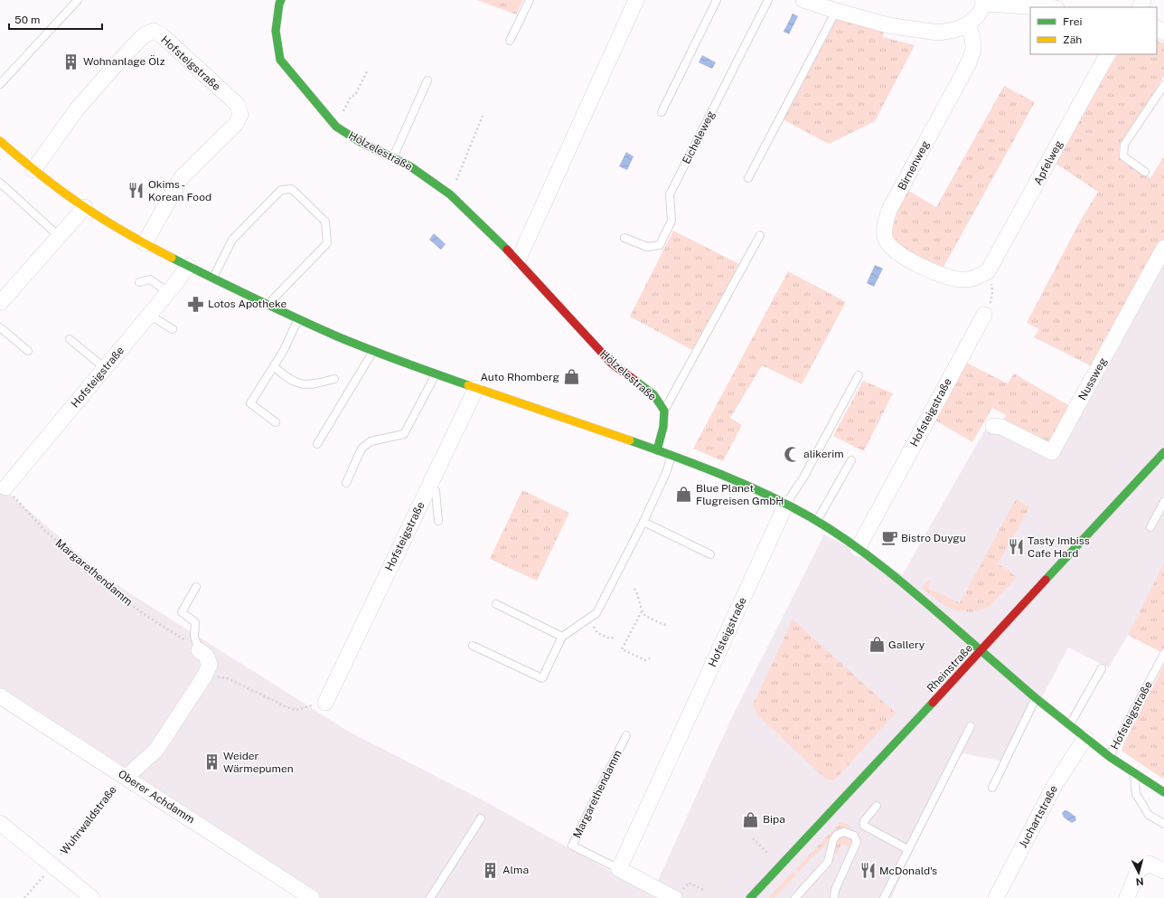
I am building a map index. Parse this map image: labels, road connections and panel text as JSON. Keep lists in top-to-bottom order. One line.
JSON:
{"streets":{"main road":["Hofsteigstraße","Hölzelestraße","Rheinstraße"],"street":["Apfelweg","Birnenweg","Nussweg","Margarethendamm","Oberer Achdamm","Juchartstraße"],"lane":["Eicheleweg"],"path":["Wuhrwaldstraße"]},"crossings":[["Hofsteigstraße","Hölzelestraße"],["Hofsteigstraße","Margarethendamm"],["Hofsteigstraße","Rheinstraße"],["Hofsteigstraße","Juchartstraße"],["Apfelweg","Birnenweg"],["Oberer Achdamm","Wuhrwaldstraße"]],"places":{"building":["Wohnanlage Ölz","Weider Wärmepumen","Alma"],"restaurant":["Okims - Korean Food","Tasty Imbiss Cafe Hard","McDonald's"],"pharmacy":["Lotos Apotheke"],"shop":["Auto Rhomberg","Blue Planet Flugreisen GmbH","Gallery","Bipa"],"mosque":["alikerim"],"cafe":["Bistro Duygu"]},"legend":["Frei","Zäh"],"scale_bar":"50 m","north":"bottom"}
